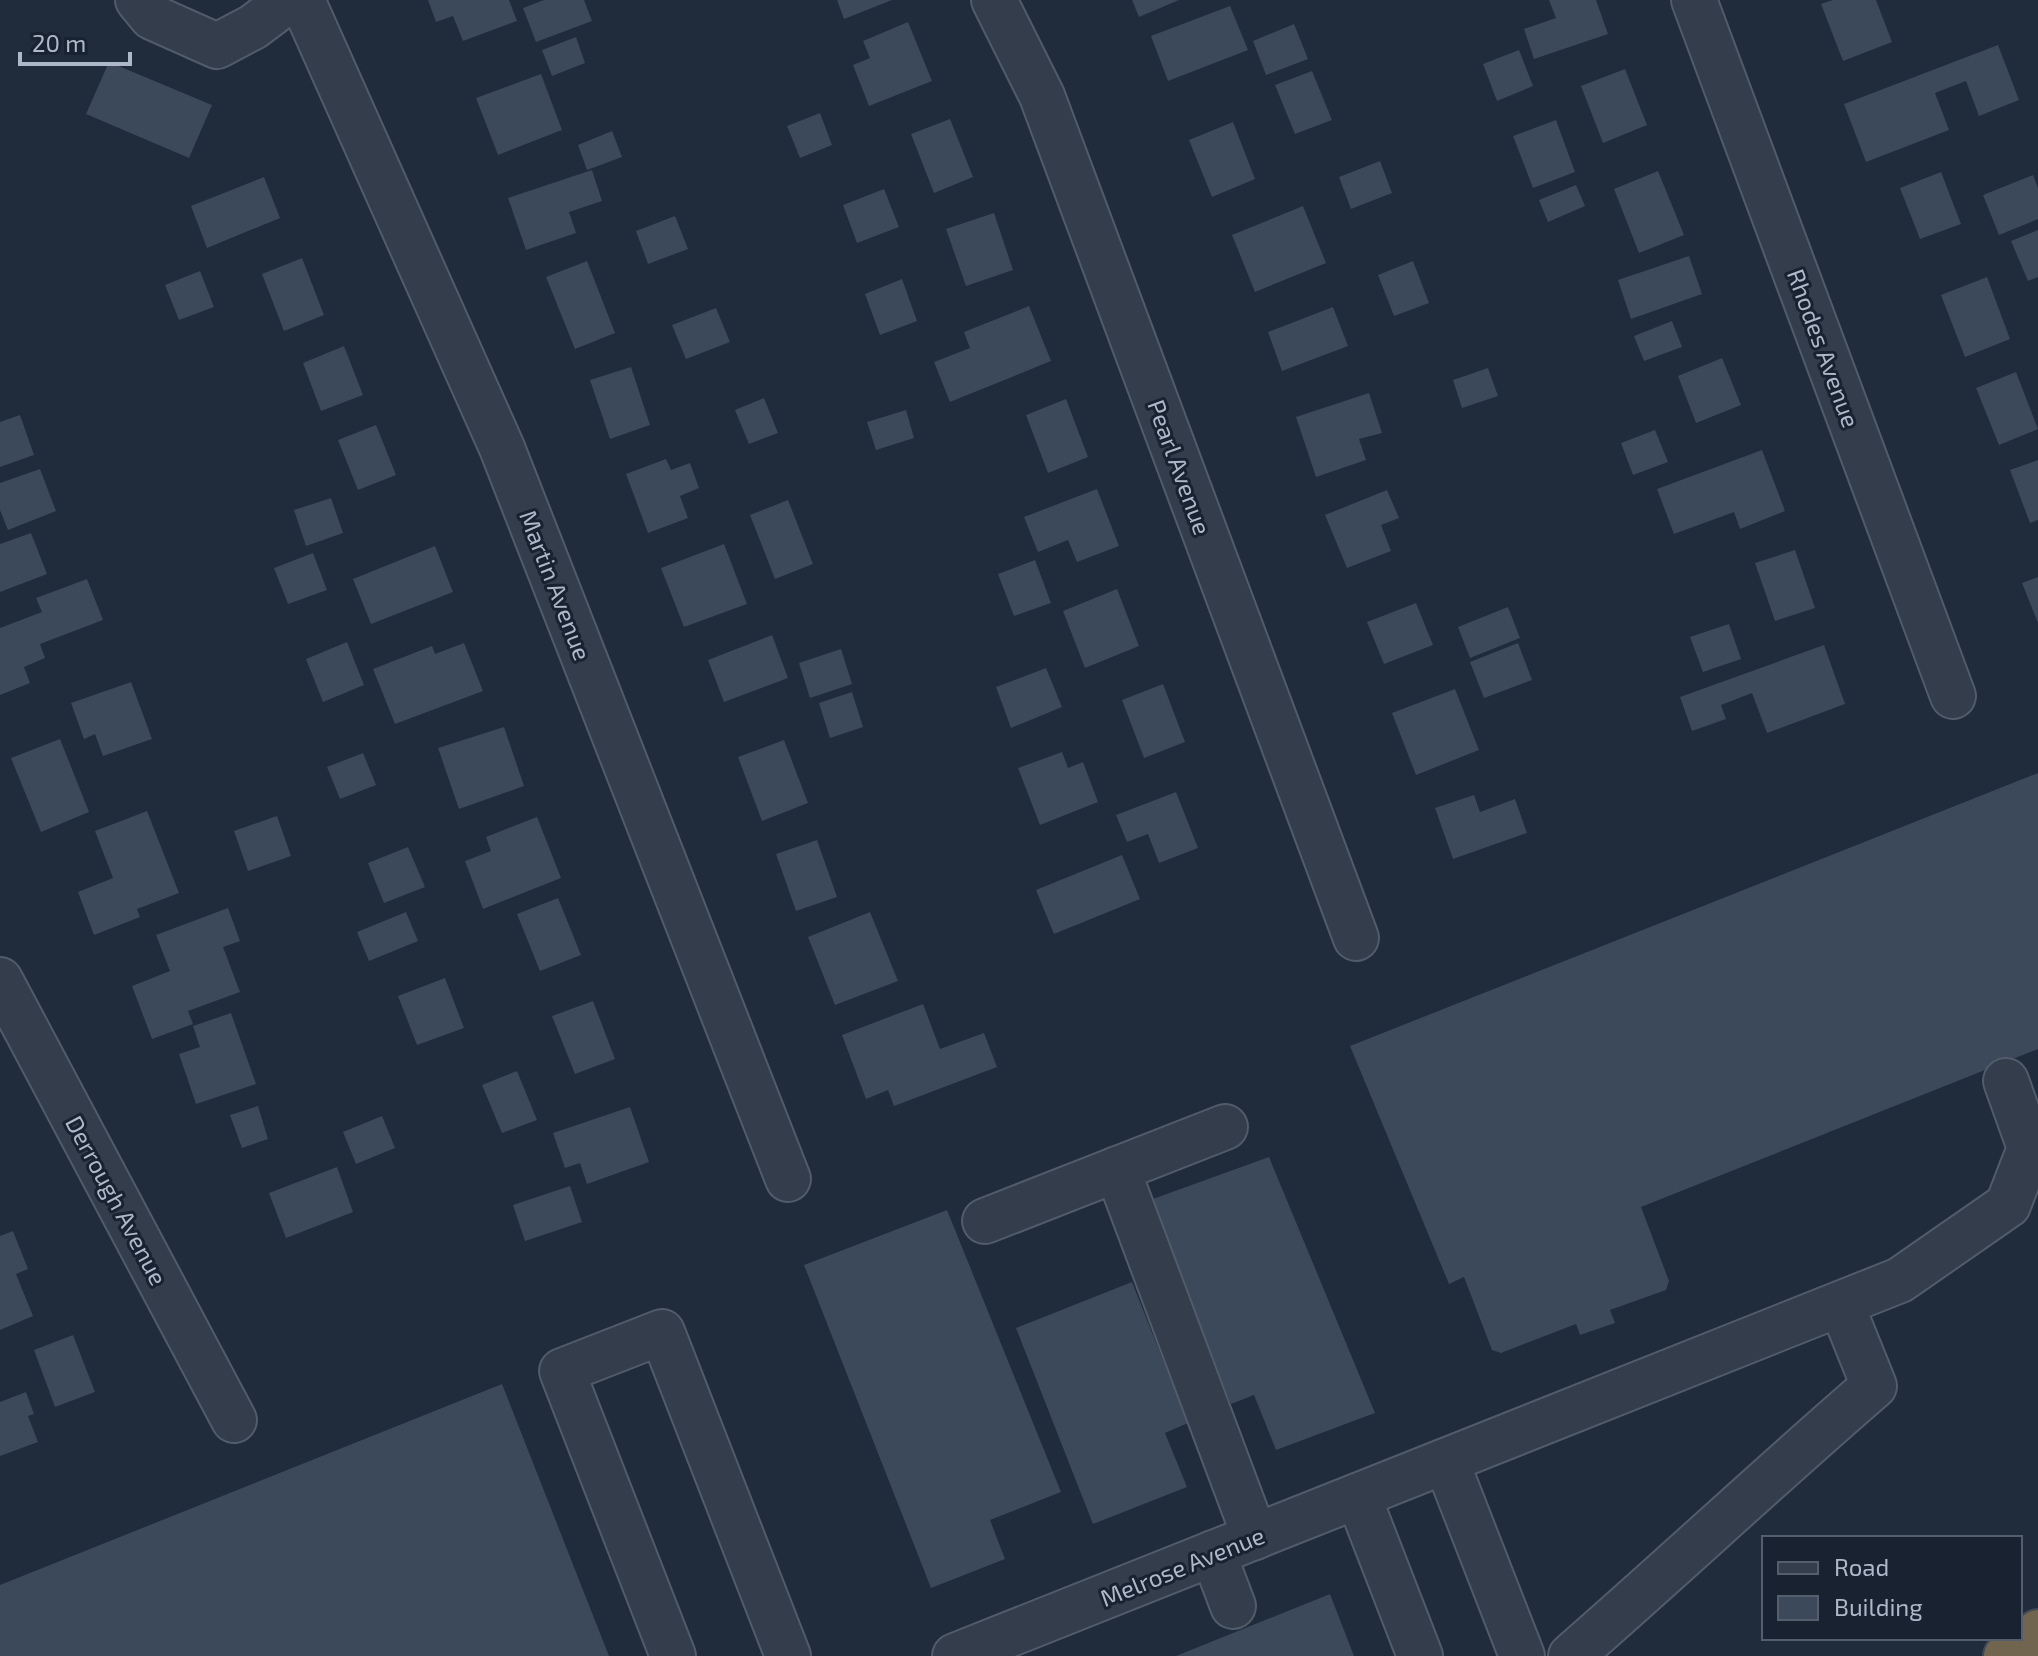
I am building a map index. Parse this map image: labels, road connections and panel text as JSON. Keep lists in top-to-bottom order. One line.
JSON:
{"streets":{"street":["Rhodes Avenue","Pearl Avenue","Martin Avenue","Derrough Avenue","Melrose Avenue"]},"legend":["Road","Building"],"scale_bar":"20 m"}
